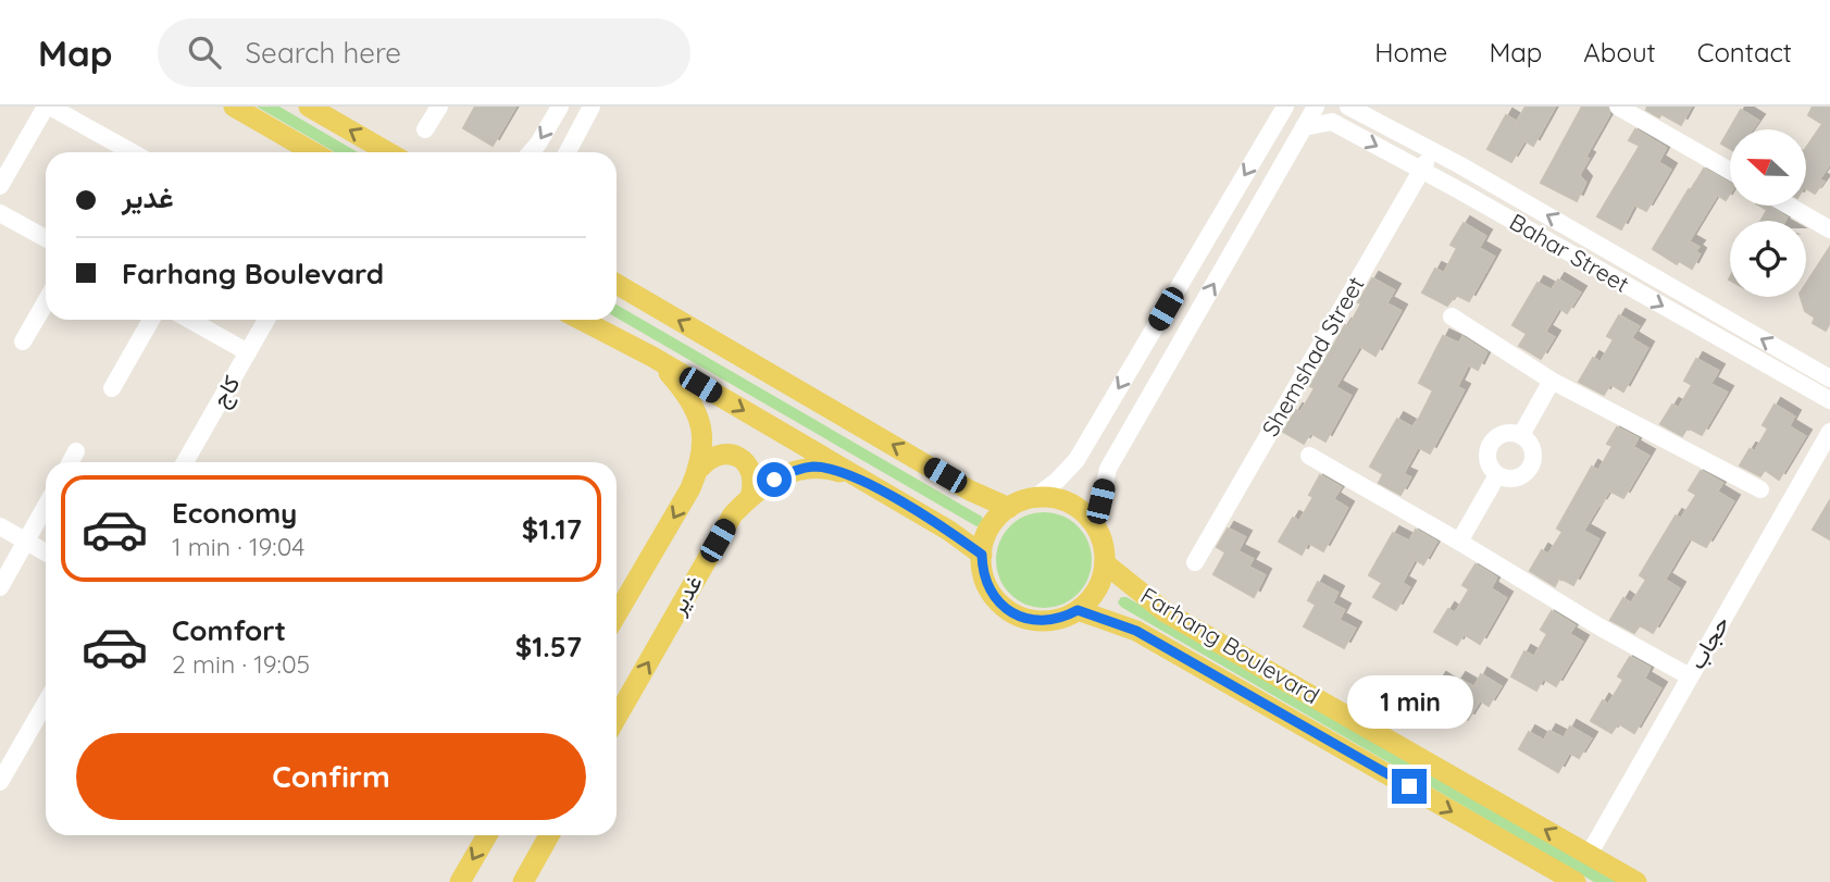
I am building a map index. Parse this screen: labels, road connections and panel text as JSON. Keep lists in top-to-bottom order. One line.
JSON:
{"streets":{"main road":["غدیر","Farhang Boulevard"],"street":["Bahar Street","Shemshad Street","کاج","حجاب"]},"crossings":[["Bahar Street","Shemshad Street"],["حجاب","Farhang Boulevard"]],"north":"left","page":{"header":"Map","search":"Search here","nav":["Home","Map","About","Contact"],"banner":["غدیر","Farhang Boulevard"],"list":[{"name":"Economy","note":"1 min · 19:04","value":"$1.17"},{"name":"Comfort","note":"2 min · 19:05","value":"$1.57"}],"bubble":"1 min","buttons":"Confirm"}}
